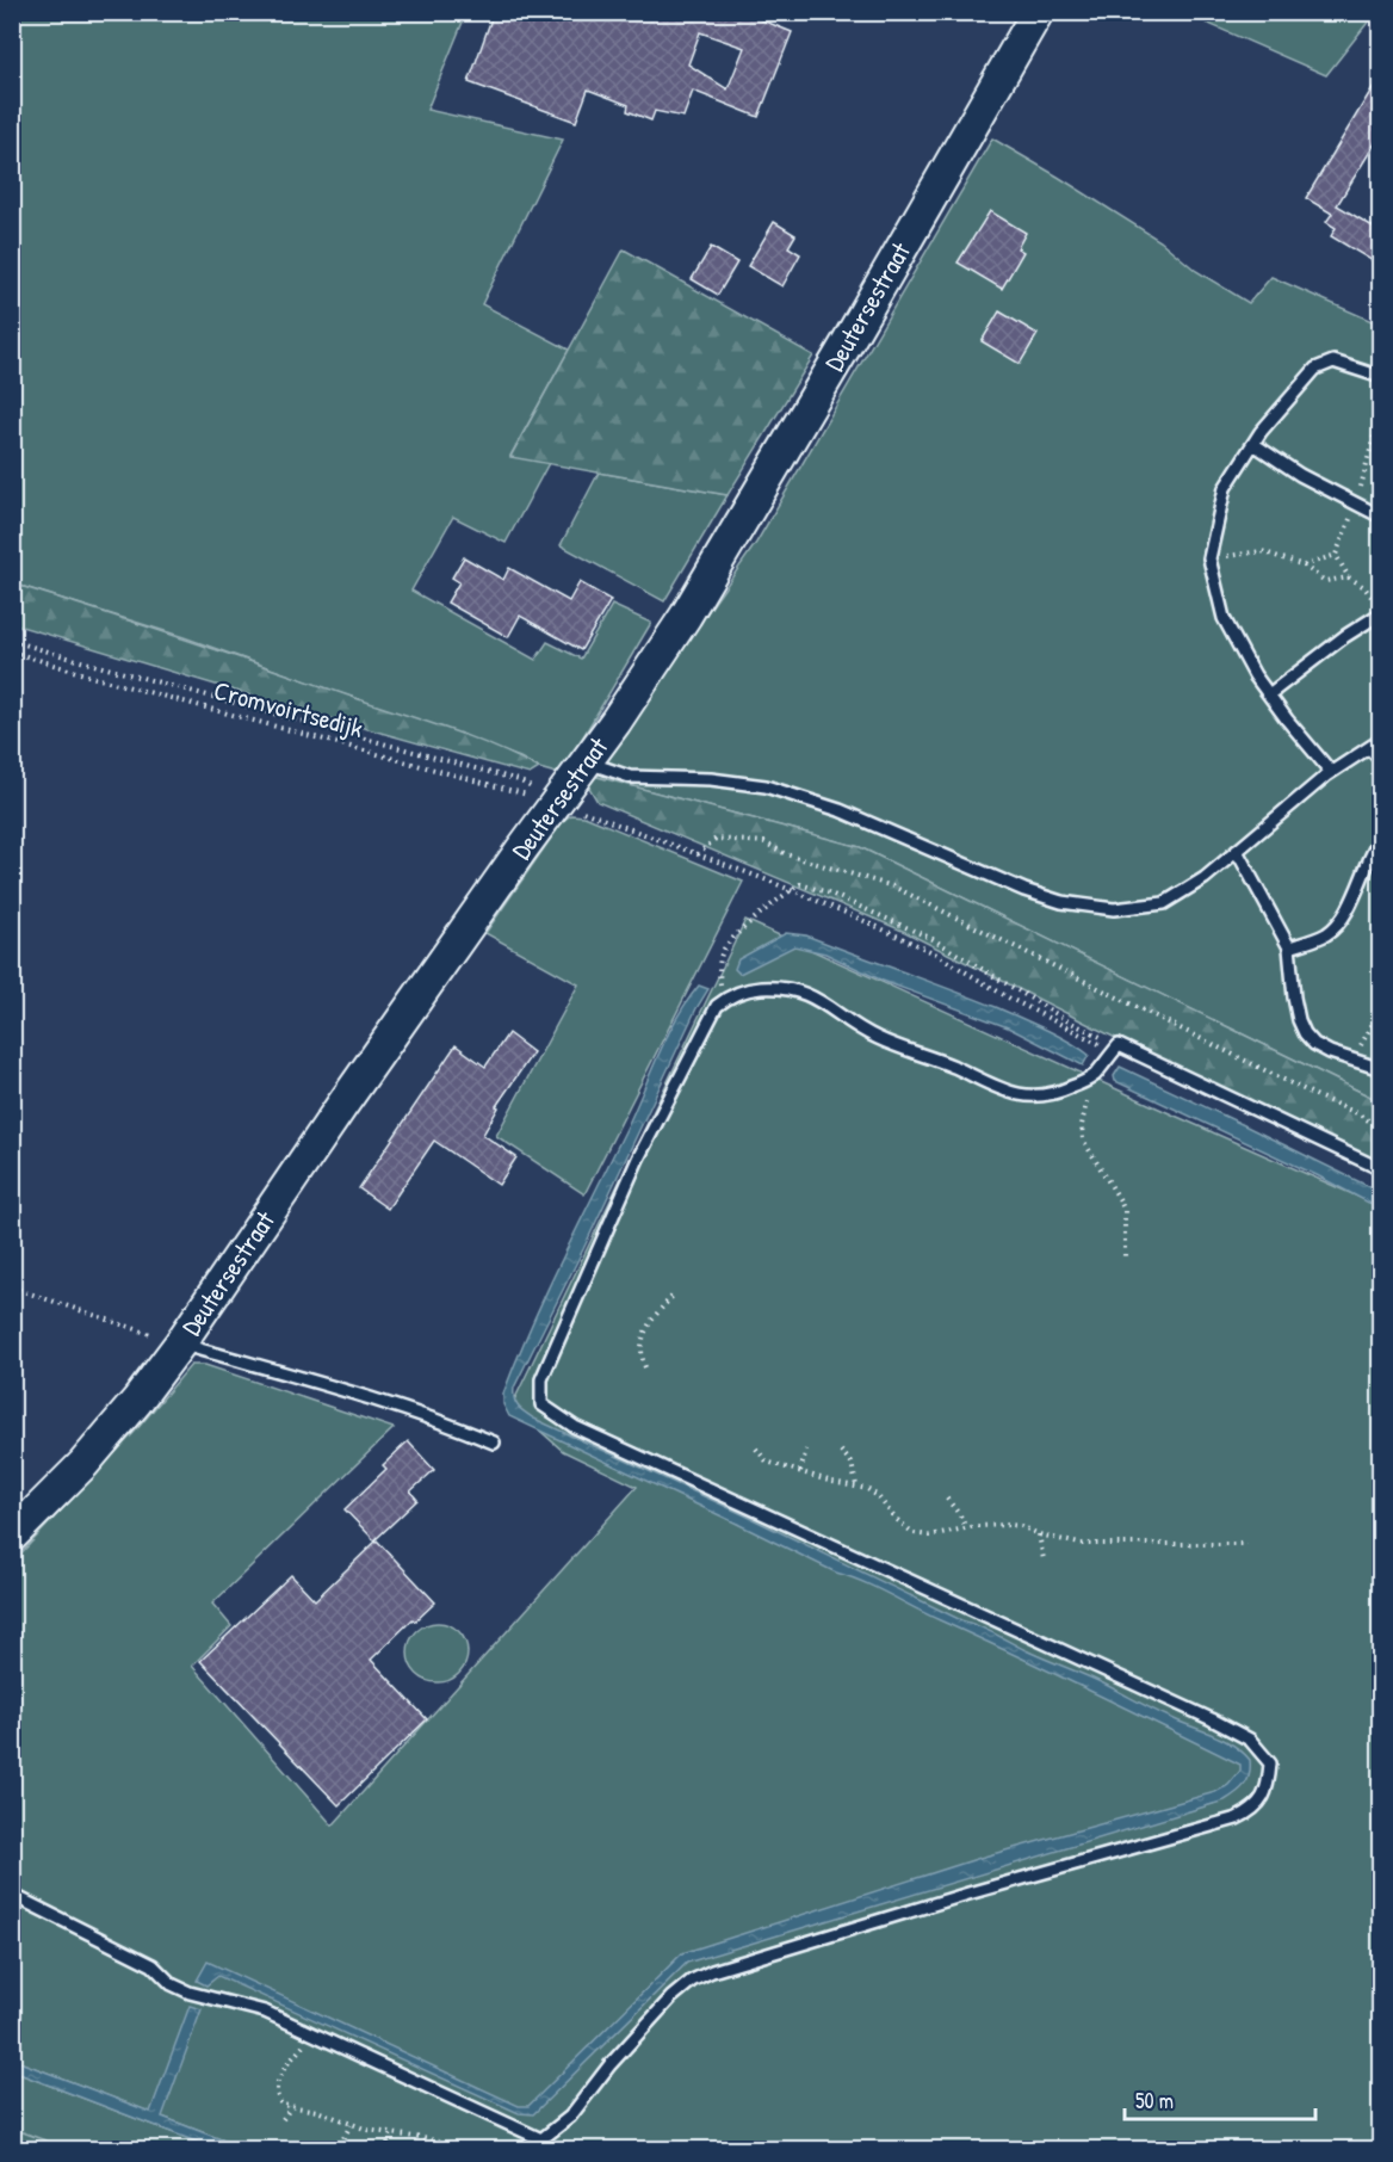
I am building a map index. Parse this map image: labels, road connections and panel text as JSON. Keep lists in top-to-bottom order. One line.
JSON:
{"streets":{"street":["Deutersestraat"],"path":["Cromvoirtsedijk"]},"crossings":[["Deutersestraat","Cromvoirtsedijk"]],"scale_bar":"50 m"}
